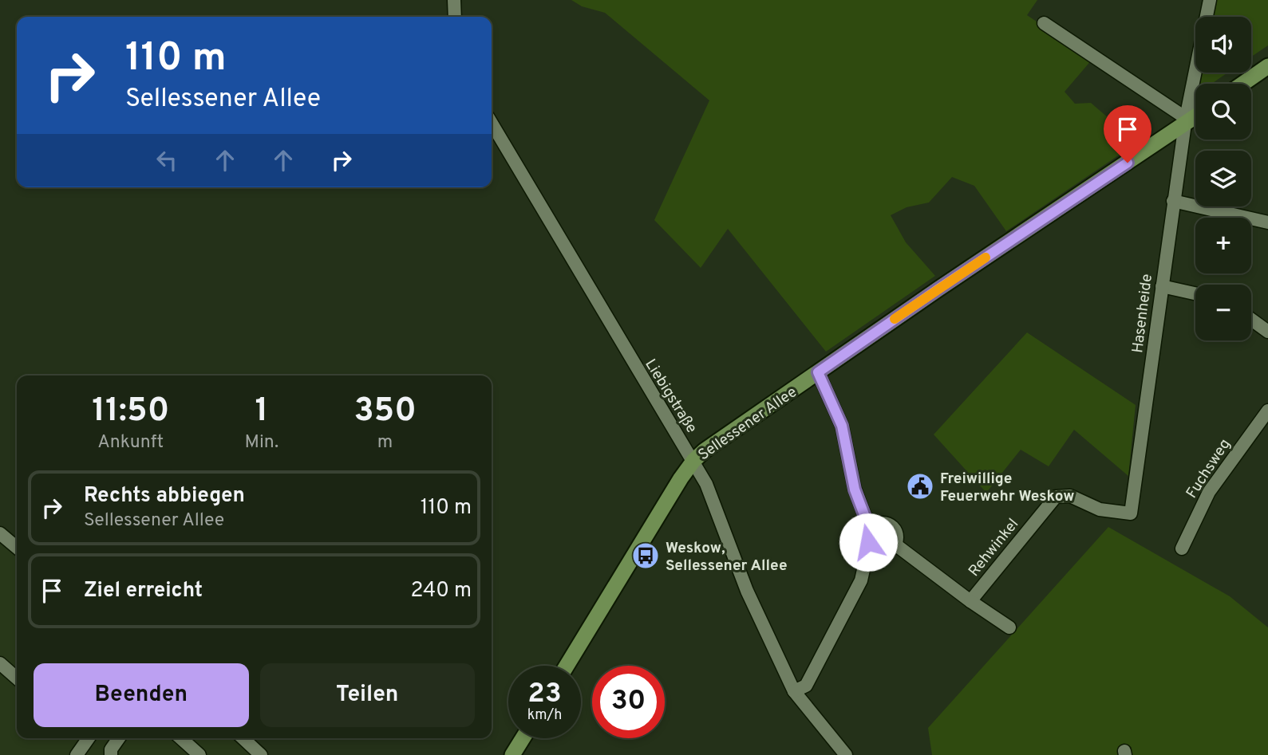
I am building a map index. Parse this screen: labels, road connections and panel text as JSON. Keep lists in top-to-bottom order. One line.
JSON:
{"streets":{"main road":["Sellessener Allee"],"street":["Hasenheide","Liebigstraße","Fuchsweg","Rehwinkel"]},"crossings":[["Hasenheide","Sellessener Allee"],["Hasenheide","Rehwinkel"],["Liebigstraße","Sellessener Allee"]],"places":{"public building":["Freiwillige Feuerwehr Weskow"],"bus stop":["Weskow, Sellessener Allee"]},"page":{"map_buttons":["+","−"],"turn":["110 m","Sellessener Allee"],"eta":["11:50","Ankunft","1","Min.","350","m"],"list":[{"name":"Rechts abbiegen","note":"Sellessener Allee","value":"110 m"},{"name":"Ziel erreicht","value":"240 m"}],"buttons":["Beenden","Teilen"],"speed":"23 km/h","limit":"30"}}
